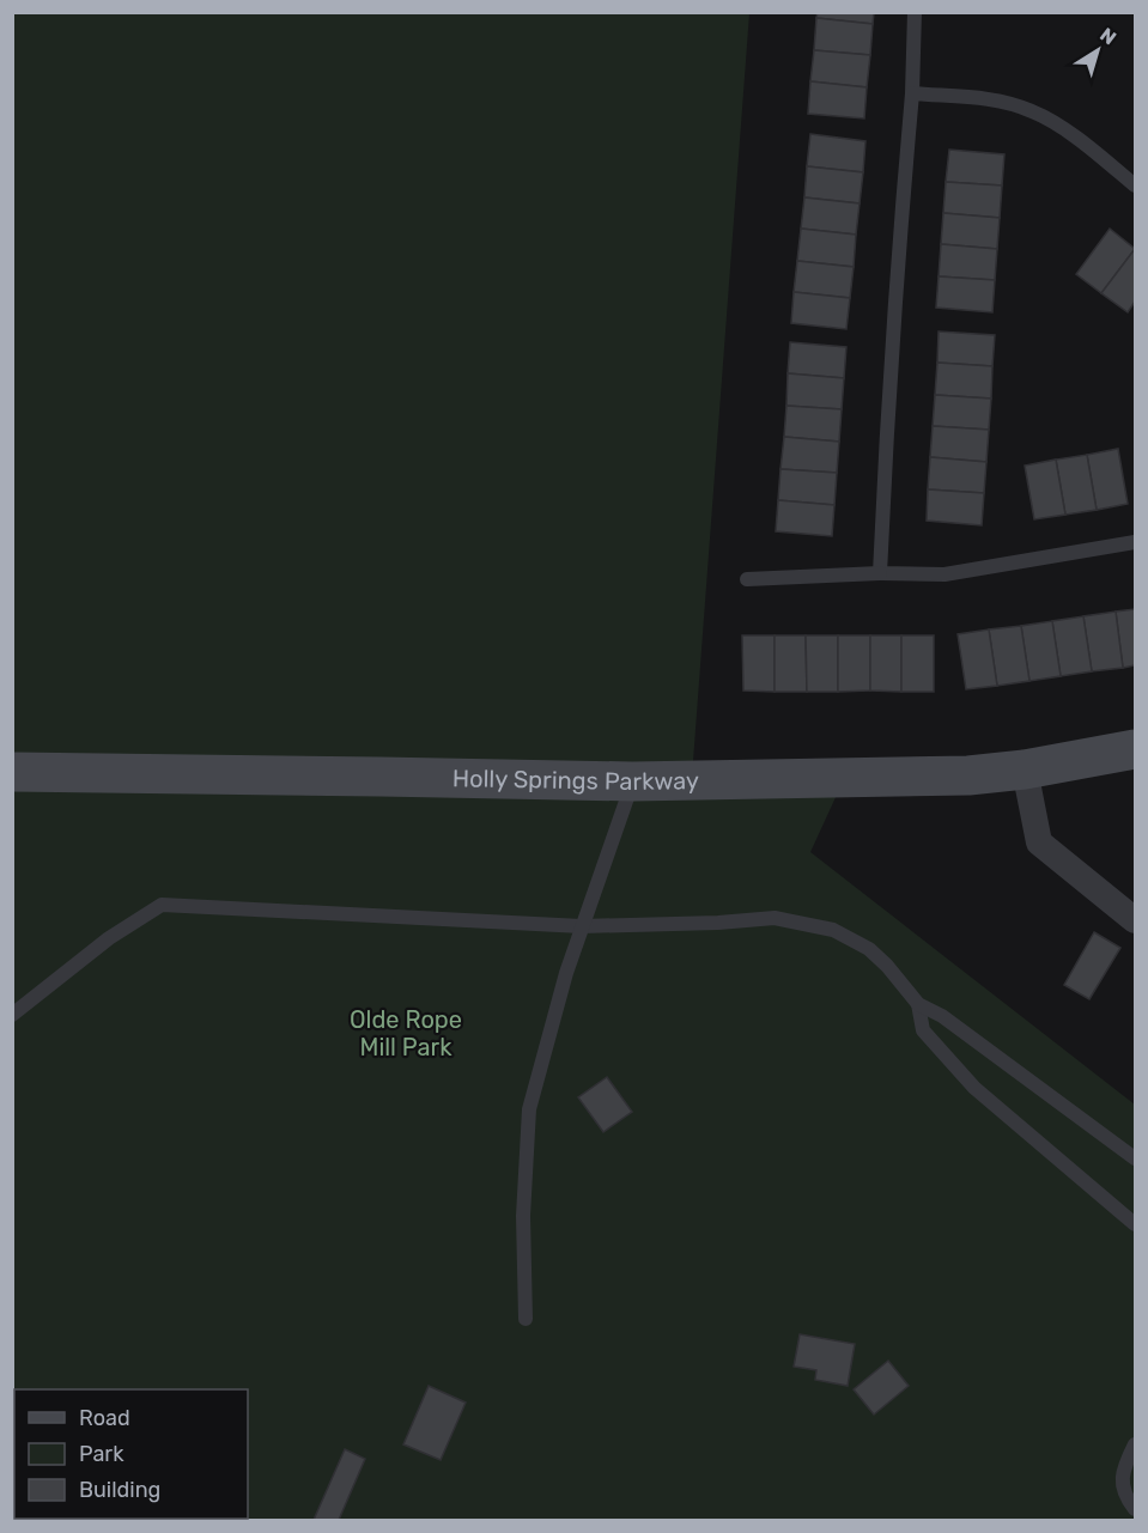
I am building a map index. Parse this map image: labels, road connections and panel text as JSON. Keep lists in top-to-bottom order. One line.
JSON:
{"streets":{"main road":["Holly Springs Parkway"]},"parks":["Olde Rope Mill Park"],"legend":["Road","Park","Building"],"north":"top right"}
